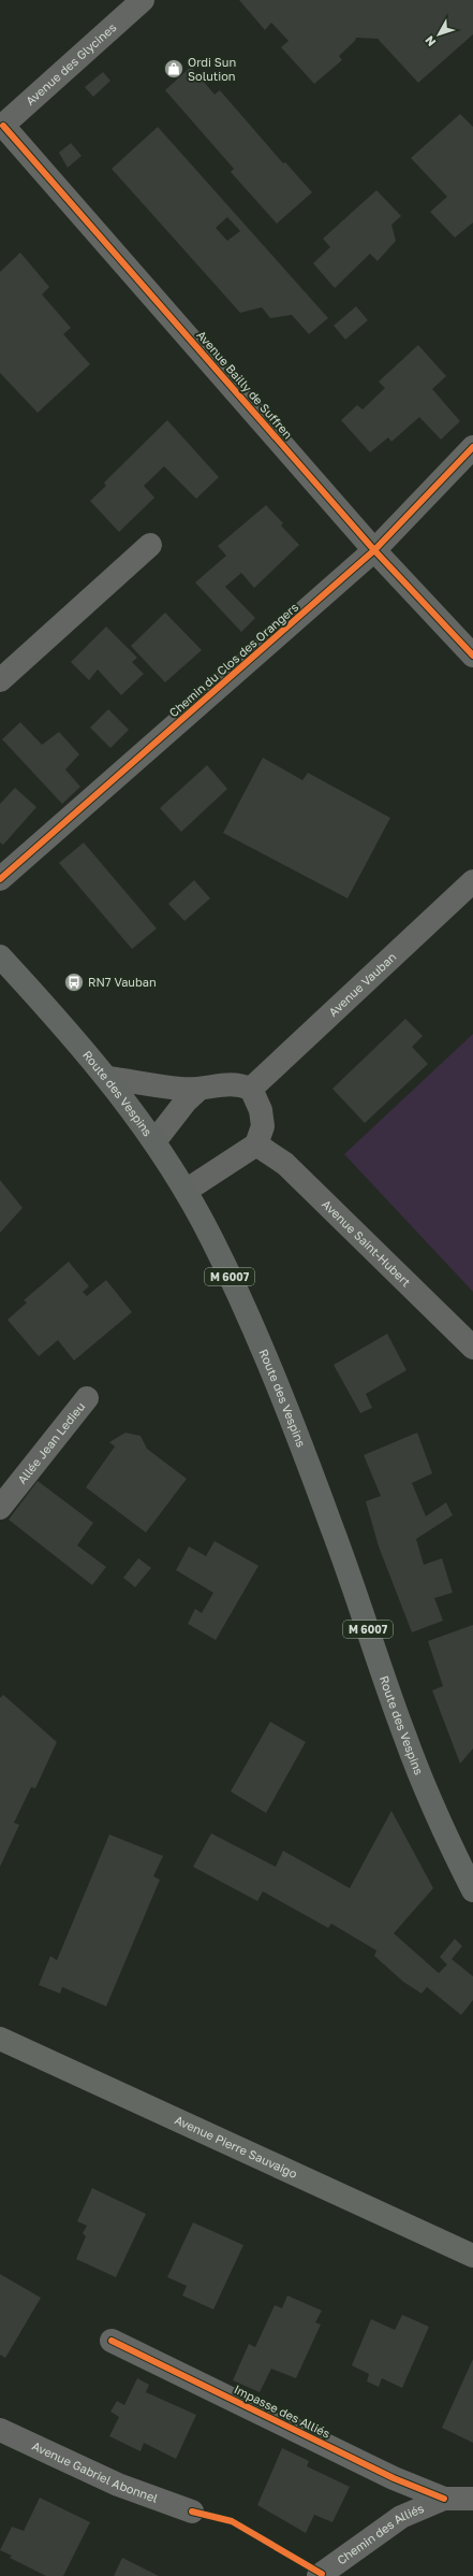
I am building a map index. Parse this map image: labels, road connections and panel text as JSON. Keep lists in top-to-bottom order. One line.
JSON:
{"streets":{"main road":["Route des Vespins","M 6007","Avenue Pierre Sauvaigo"],"street":["Avenue des Glycines","Avenue Bailly de Suffren","Chemin du Clos des Orangers","Avenue Vauban","Avenue Saint-Hubert","Allée Jean Ledieu","Impasse des Alliés","Avenue Gabriel Abonnel","Chemin des Alliés"]},"crossings":[["Avenue des Glycines","Avenue Bailly de Suffren"],["Avenue Bailly de Suffren","Chemin du Clos des Orangers"],["Impasse des Alliés","Chemin des Alliés"]],"places":{"shop":["Ordi Sun Solution"],"bus stop":["RN7 Vauban"]},"north":"bottom left"}
